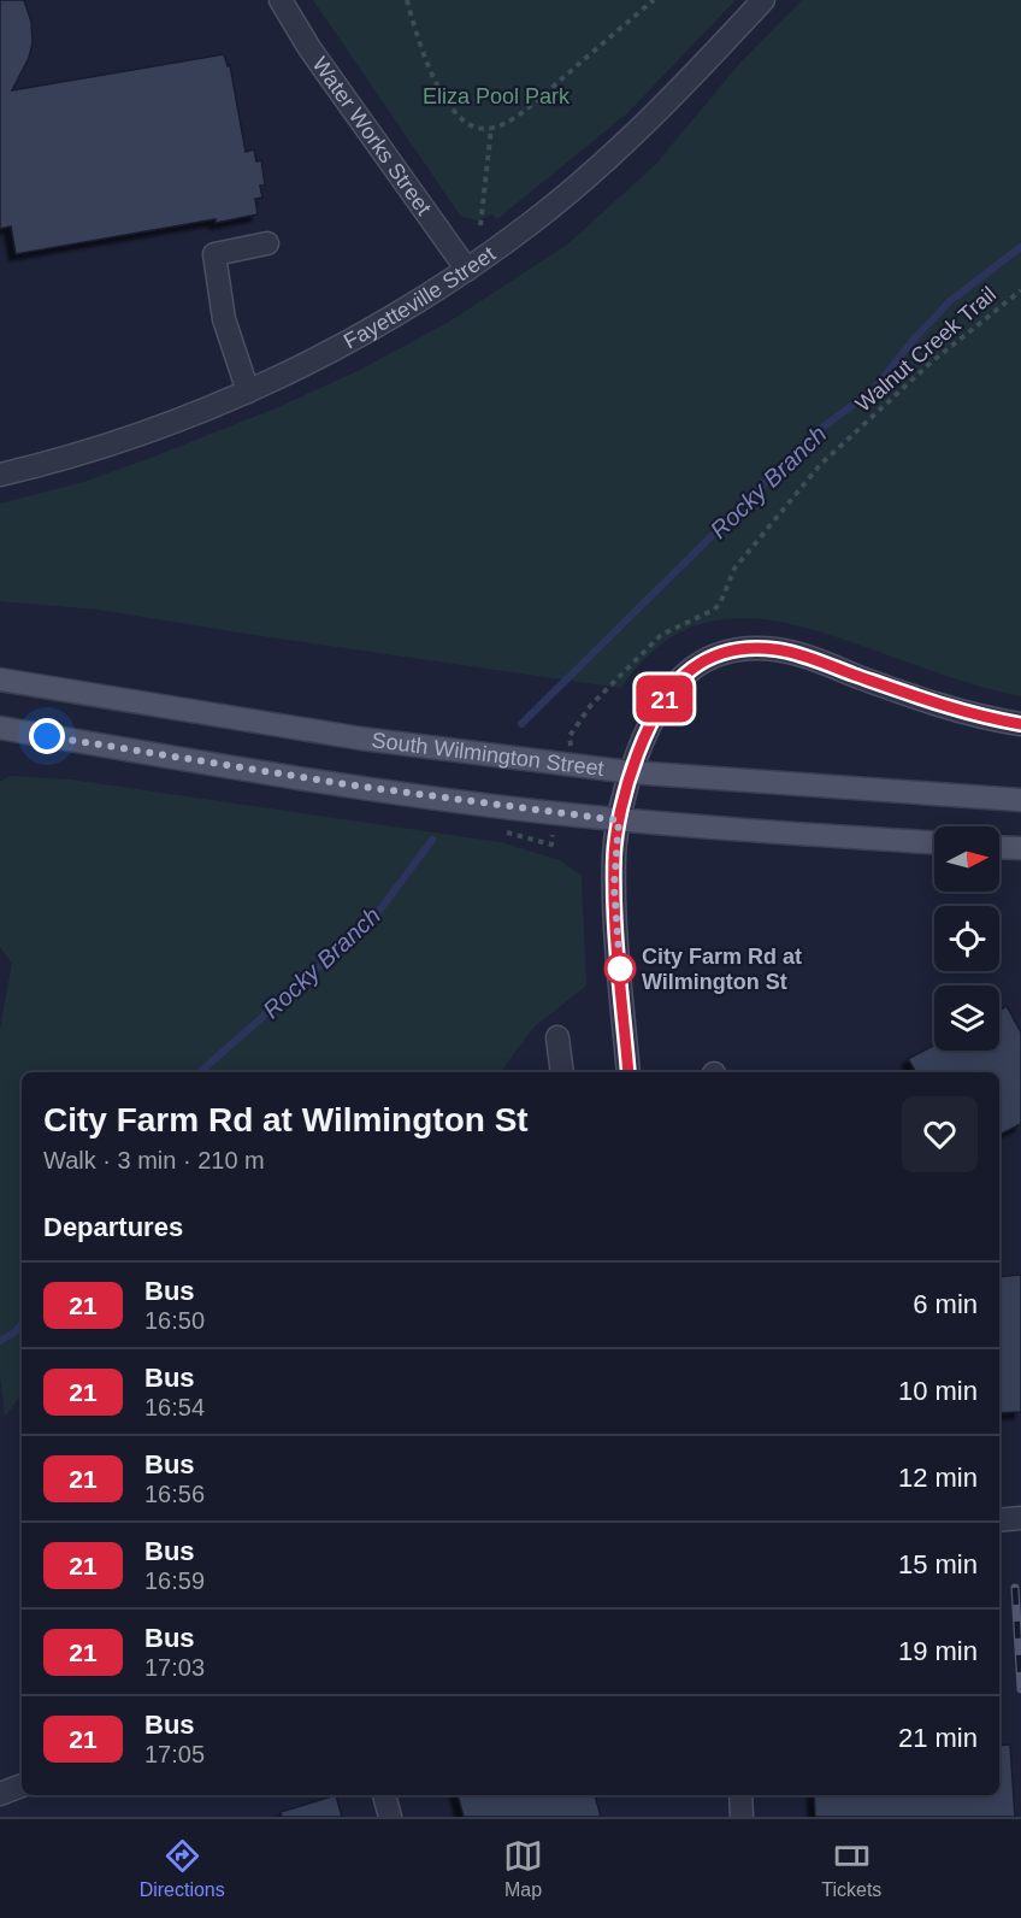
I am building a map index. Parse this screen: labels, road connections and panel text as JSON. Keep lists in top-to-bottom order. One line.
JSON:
{"streets":{"main road":["South Wilmington Street"],"street":["Water Works Street","Fayetteville Street"],"path":["Walnut Creek Trail"]},"crossings":[["Water Works Street","Fayetteville Street"]],"water":["Rocky Branch"],"parks":["Eliza Pool Park"],"places":["City Farm Rd at Wilmington St"],"lines":["bus line 21"],"north":"right","page":{"on_map":"21","heading":[["City Farm Rd at Wilmington St","Walk · 3 min · 210 m"],"Departures"],"list":[{"mark":"21","name":"Bus","note":"16:50","value":"6 min"},{"mark":"21","name":"Bus","note":"16:54","value":"10 min"},{"mark":"21","name":"Bus","note":"16:56","value":"12 min"},{"mark":"21","name":"Bus","note":"16:59","value":"15 min"},{"mark":"21","name":"Bus","note":"17:03","value":"19 min"},{"mark":"21","name":"Bus","note":"17:05","value":"21 min"}],"tabs":["Directions","Map","Tickets"]}}
